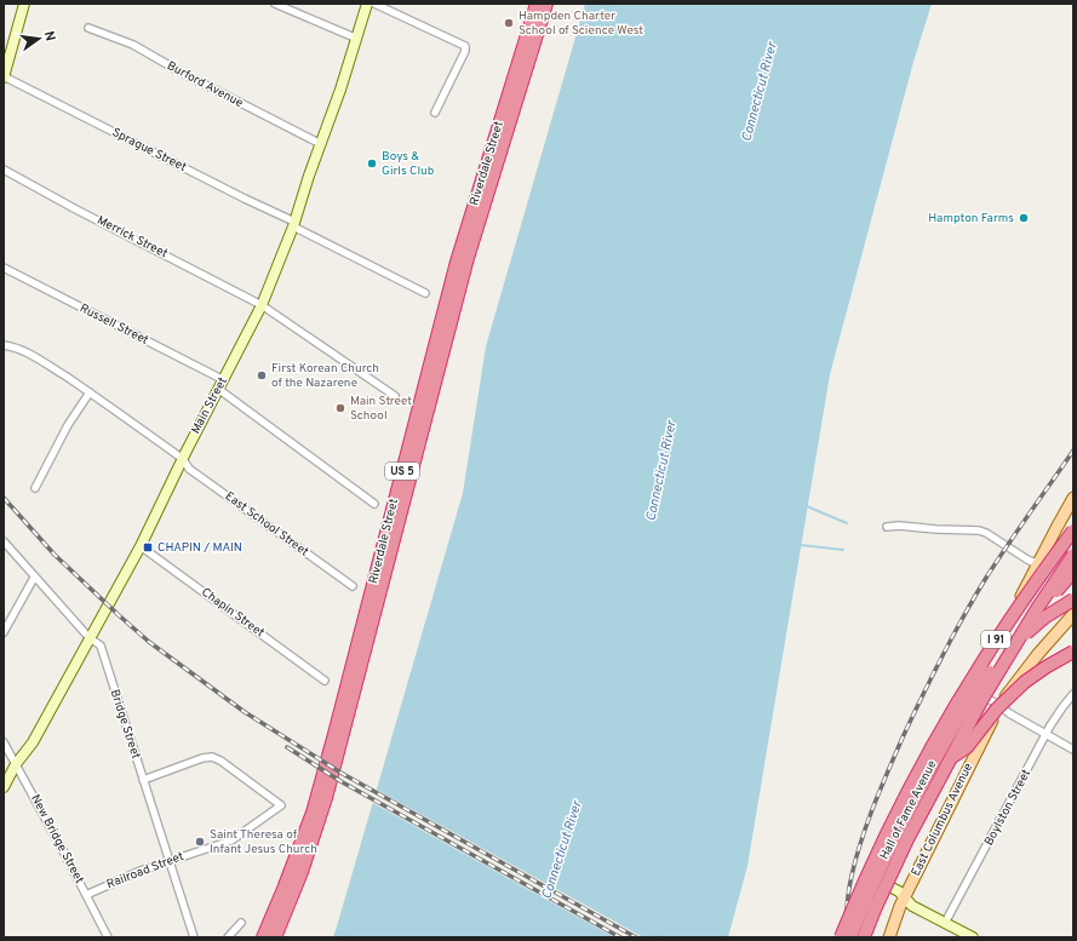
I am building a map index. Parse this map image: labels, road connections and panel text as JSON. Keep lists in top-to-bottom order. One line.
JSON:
{"streets":{"highway":["Riverdale Street","US 5","I 91"],"main road":["Hall of Fame Avenue","East Columbus Avenue"],"street":["Burford Avenue","Sprague Street","Merrick Street","Russell Street","Main Street","East School Street","Chapin Street","Bridge Street","Boylston Street","New Bridge Street","Railroad Street"]},"crossings":[["Burford Avenue","Main Street"],["Sprague Street","Main Street"],["Merrick Street","Main Street"],["Russell Street","Main Street"],["Main Street","East School Street"],["Main Street","Chapin Street"],["Main Street","Bridge Street"],["Main Street","New Bridge Street"],["I 91","Hall of Fame Avenue"],["Bridge Street","Railroad Street"],["New Bridge Street","Railroad Street"]],"water":["Connecticut River"],"places":{"other":["Hampden Charter School of Science West","Boys & Girls Club","Hampton Farms","First Korean Church of the Nazarene","Main Street School","Saint Theresa of Infant Jesus Church"],"transit":["CHAPIN / MAIN"]},"north":"right"}
